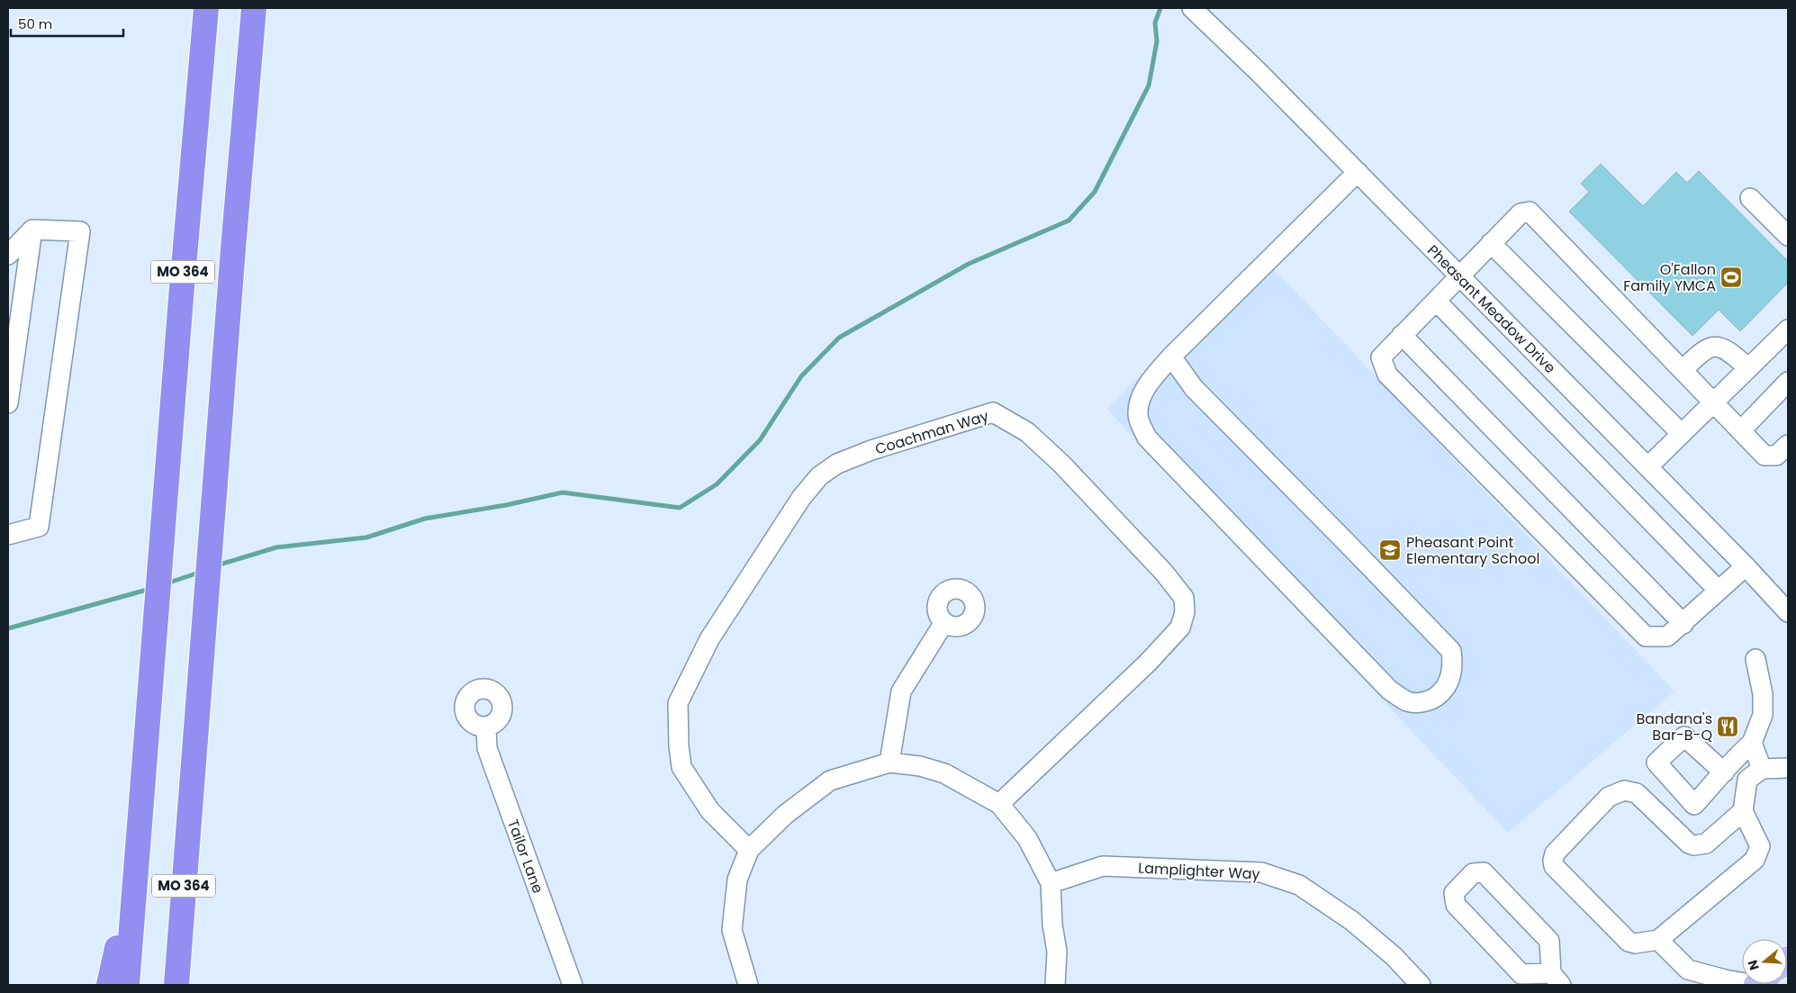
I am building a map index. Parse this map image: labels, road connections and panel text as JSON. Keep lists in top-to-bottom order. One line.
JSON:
{"streets":{"highway":["MO 364"],"street":["Pheasant Meadow Drive","Coachman Way","Tailor Lane","Lamplighter Way"]},"places":{"sports":["O'Fallon Family YMCA"],"school or university":["Pheasant Point Elementary School"],"restaurant":["Bandana's Bar-B-Q"]},"scale_bar":"50 m","north":"left"}
